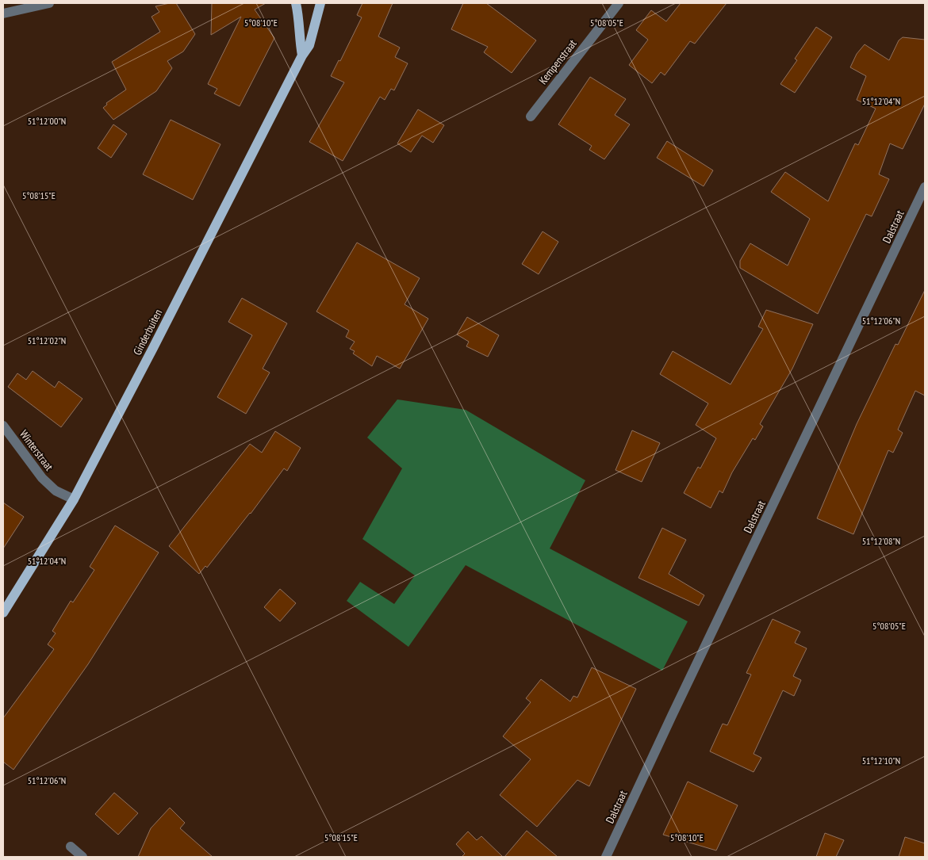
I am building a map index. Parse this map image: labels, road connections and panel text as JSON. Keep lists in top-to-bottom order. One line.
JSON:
{"streets":{"main road":["Ginderbuiten"],"street":["Kempenstraat","Dalstraat","Winterstraat"]},"crossings":[["Ginderbuiten","Winterstraat"]],"coordinates":["5°08'10\"E","5°08'05\"E","51°12'04\"N","51°12'00\"N","5°08'15\"E","51°12'06\"N","51°12'02\"N","51°12'08\"N","51°12'10\"N"]}
